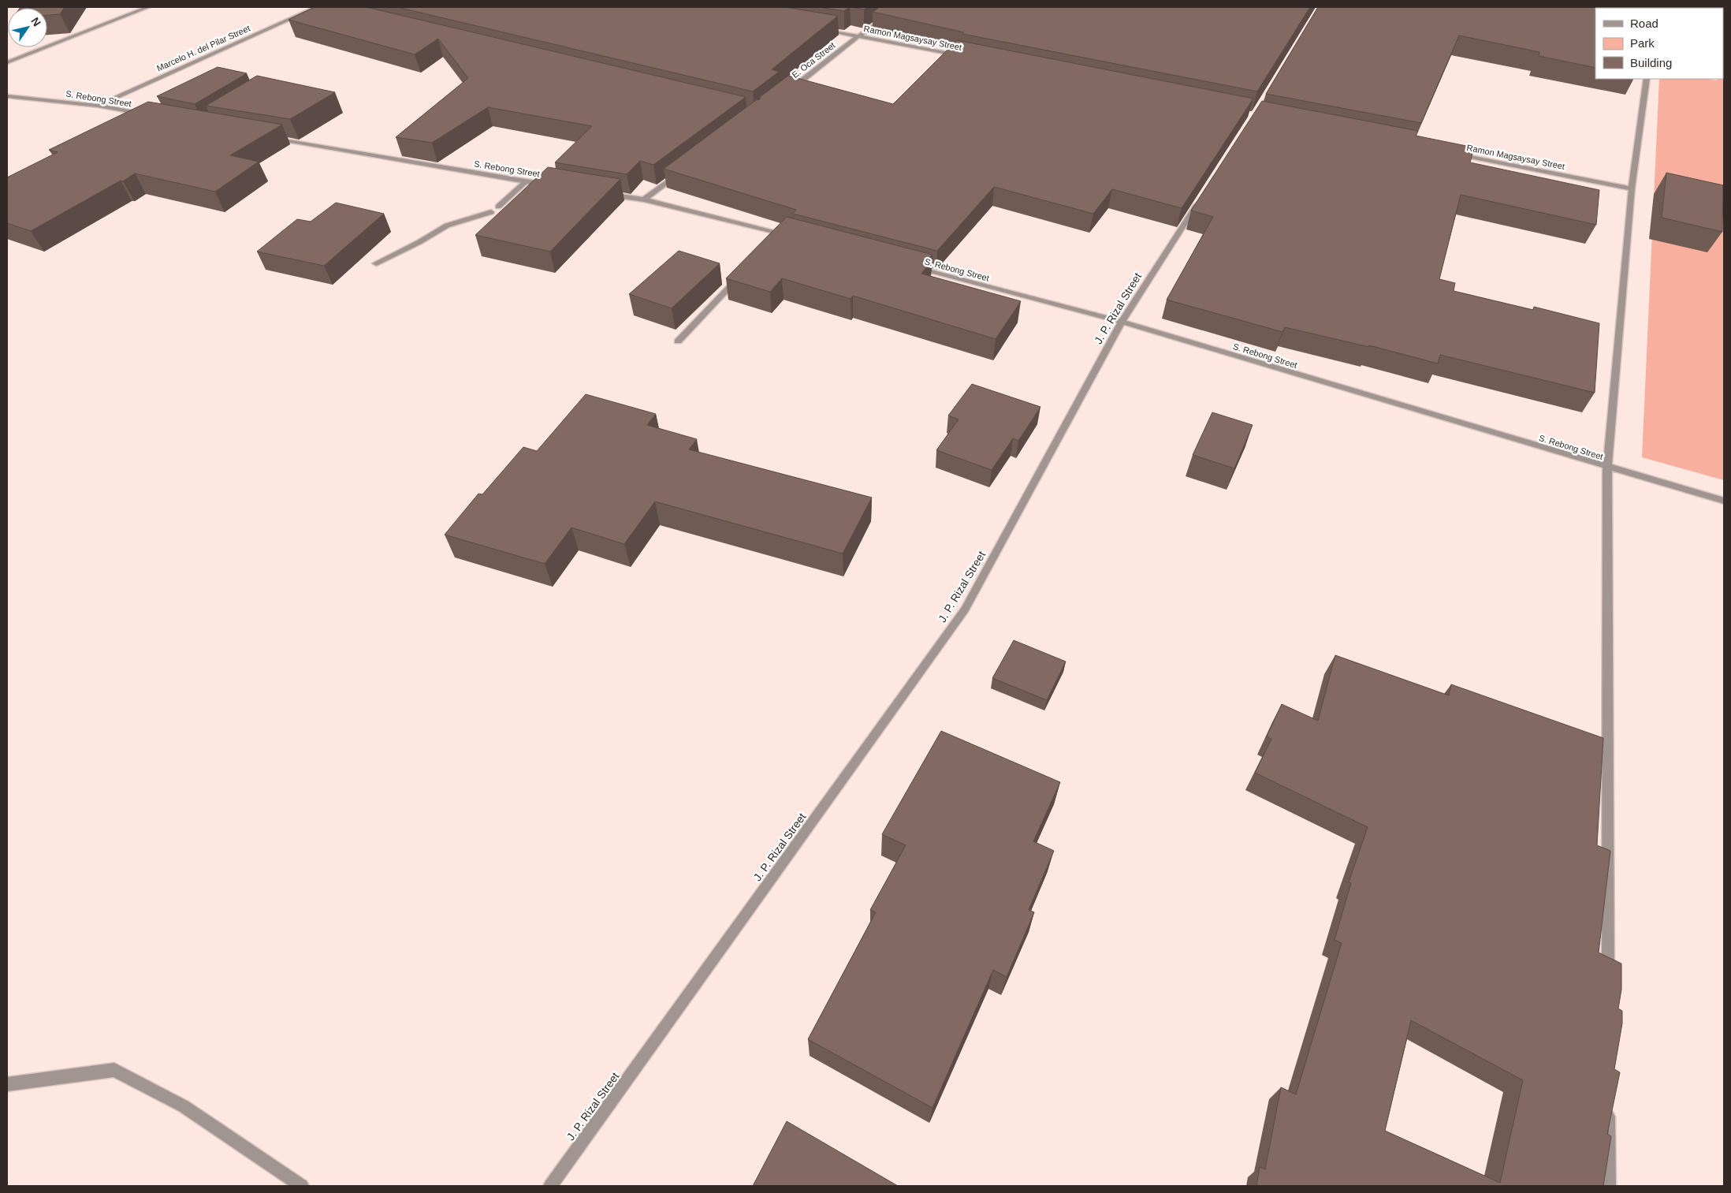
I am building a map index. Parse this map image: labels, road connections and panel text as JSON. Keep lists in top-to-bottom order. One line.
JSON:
{"streets":{"street":["Ramon Magsaysay Street","Marcelo H. del Pilar Street","E. Oca Street","S. Rebong Street","J. P. Rizal Street"]},"crossings":[["Ramon Magsaysay Street","E. Oca Street"],["Marcelo H. del Pilar Street","S. Rebong Street"],["S. Rebong Street","J. P. Rizal Street"]],"legend":["Road","Park","Building"],"north":"top right"}
